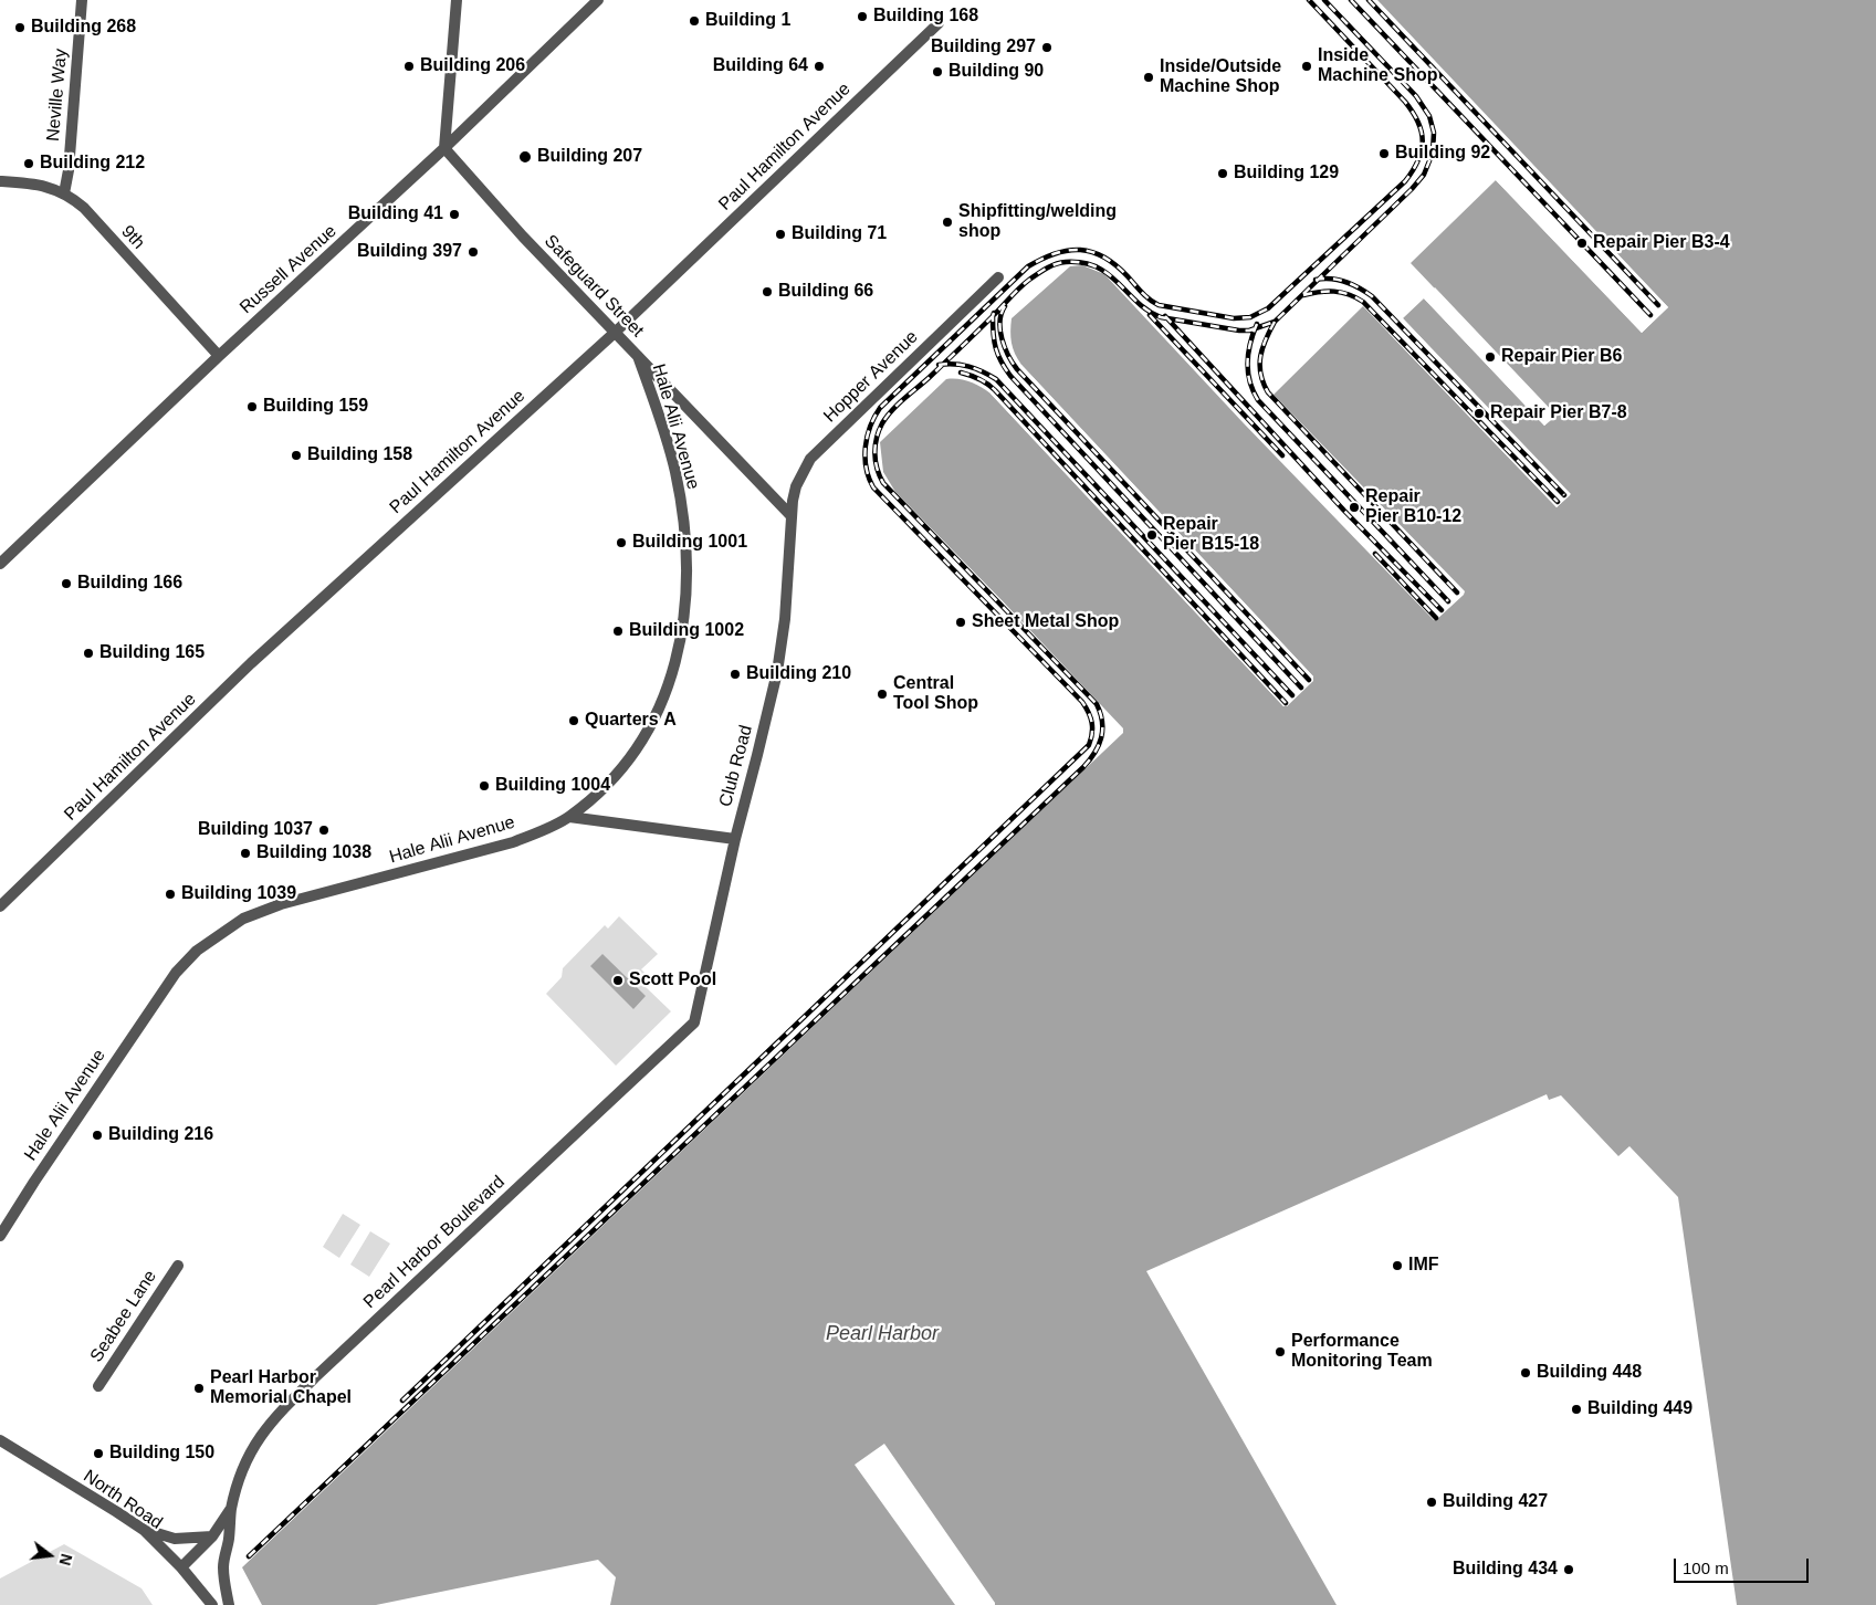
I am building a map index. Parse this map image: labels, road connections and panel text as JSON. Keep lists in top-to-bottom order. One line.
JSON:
{"streets":{"street":["Neville Way","Paul Hamilton Avenue","9th","Russell Avenue","Safeguard Street","Hopper Avenue","Hale Alii Avenue","Club Road","Pearl Harbor Boulevard","Seabee Lane","North Road"]},"crossings":[["Neville Way","9th"],["Paul Hamilton Avenue","Safeguard Street"],["9th","Russell Avenue"],["Russell Avenue","Safeguard Street"],["Safeguard Street","Hopper Avenue"],["Safeguard Street","Hale Alii Avenue"],["Safeguard Street","Club Road"],["Hopper Avenue","Club Road"],["Club Road","Pearl Harbor Boulevard"]],"water":["Pearl Harbor"],"places":["Building 168","Building 1","Building 268","Building 297","Building 206","Building 64","Inside Machine Shop","Building 90","Inside/Outside Machine Shop","Building 92","Building 207","Building 212","Building 129","Building 41","Shipfitting/welding shop","Building 71","Repair Pier B3-4","Building 397","Building 66","Repair Pier B6","Building 159","Repair Pier B7-8","Building 158","Repair Pier B10-12","Repair Pier B15-18","Building 1001","Building 166","Sheet Metal Shop","Building 1002","Building 165","Building 210","Central Tool Shop","Quarters A","Building 1004","Building 1037","Building 1038","Building 1039","Scott Pool","Building 216","IMF","Performance Monitoring Team","Building 448","Pearl Harbor Memorial Chapel","Building 449","Building 150","Building 427","Building 434"],"scale_bar":"100 m","north":"right"}
